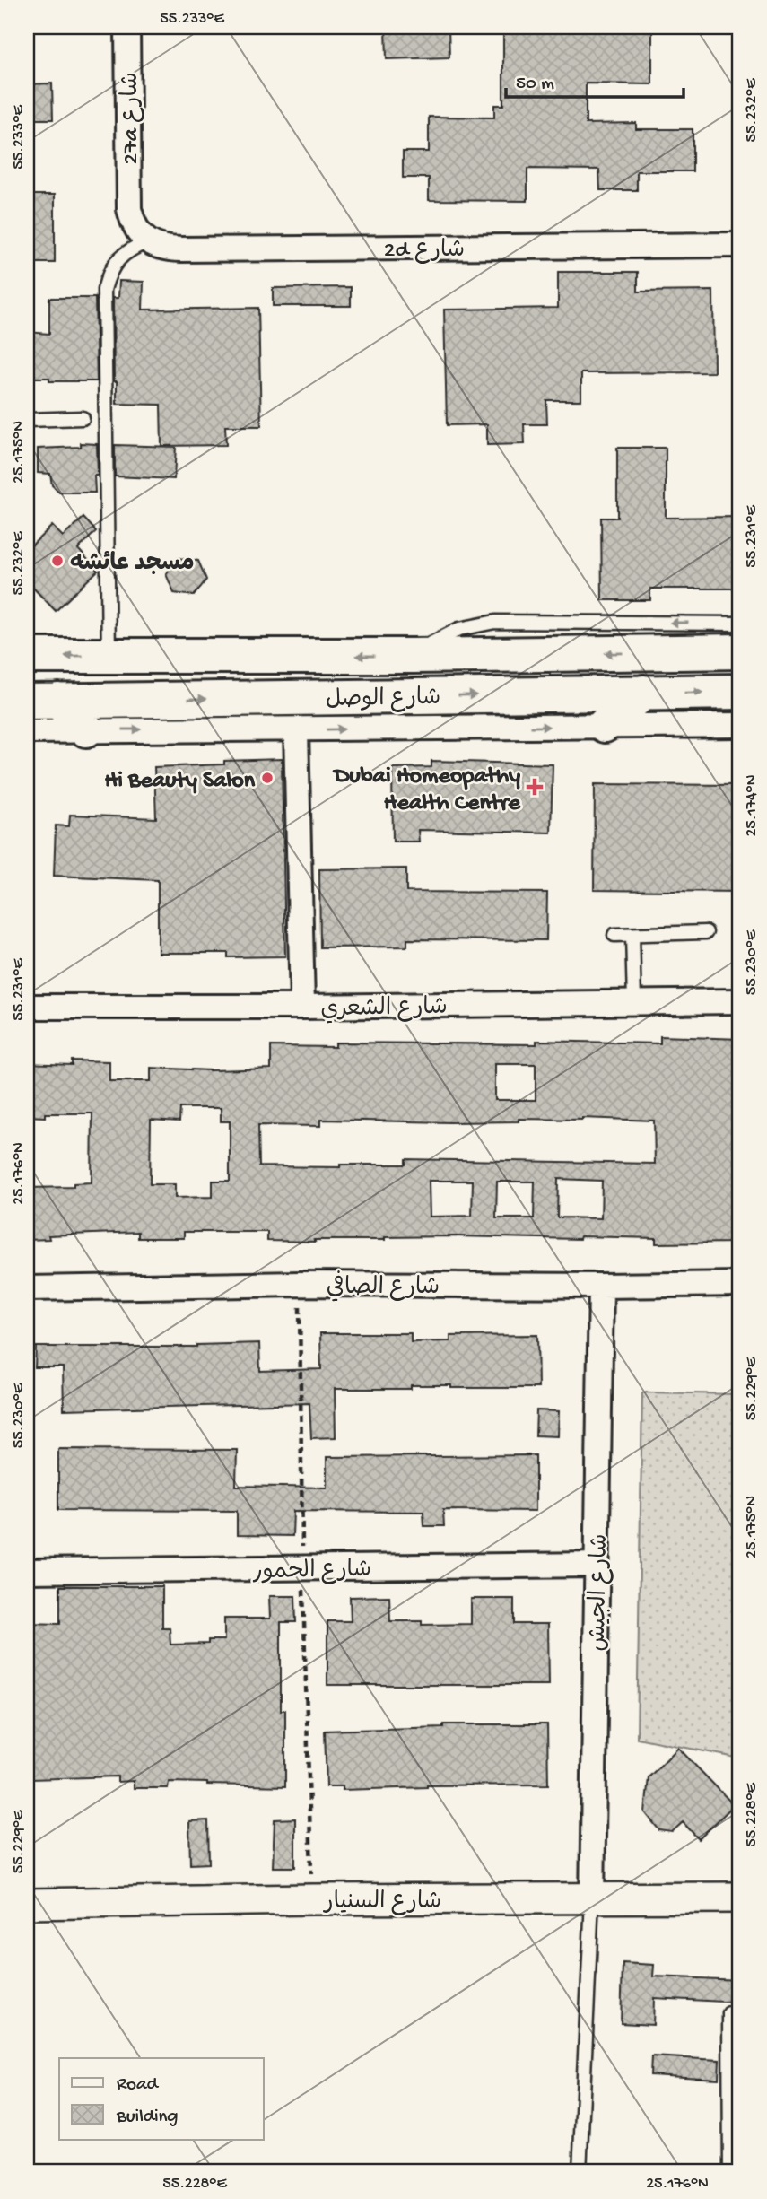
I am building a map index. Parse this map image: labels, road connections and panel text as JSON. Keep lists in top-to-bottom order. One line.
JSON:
{"streets":{"main road":["شارع الوصل"],"street":["27a شارع","2d شارع","شارع الشعري","شارع الصافي","شارع الحمور","شارع الجيش","شارع السنيار"]},"crossings":[["27a شارع","2d شارع"],["شارع الصافي","شارع الجيش"],["شارع الحمور","شارع الجيش"],["شارع الجيش","شارع السنيار"]],"places":{"other":["مسجد عائشه","Hi Beauty Salon"],"health":["Dubai Homeopathy Health Centre"]},"legend":["Road","Building"],"scale_bar":"50 m","coordinates":["55.233°E","55.232°E","25.175°N","55.231°E","25.174°N","55.230°E","25.176°N","55.229°E","55.228°E"]}
